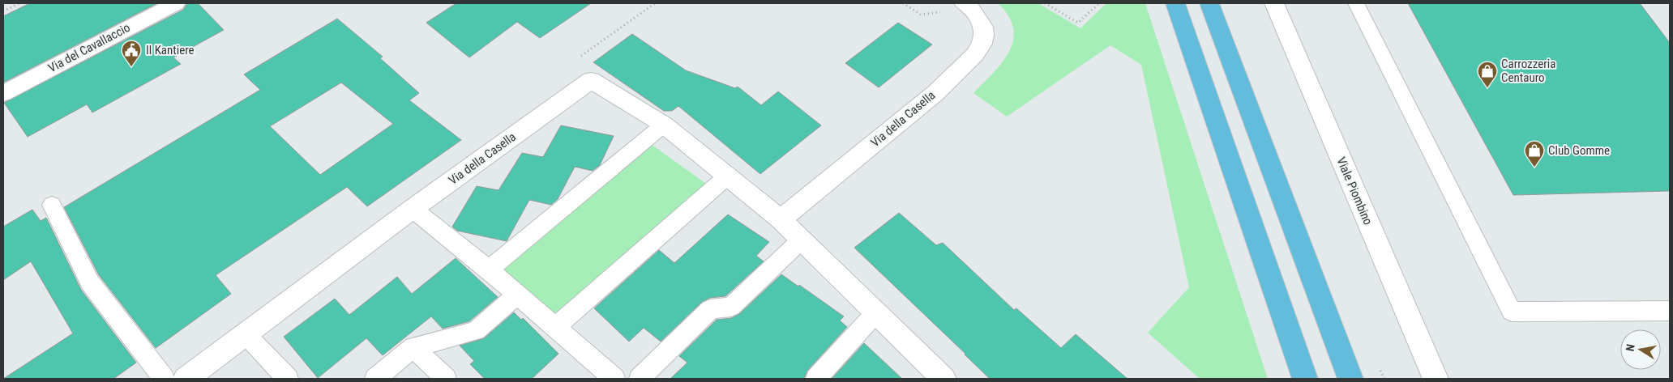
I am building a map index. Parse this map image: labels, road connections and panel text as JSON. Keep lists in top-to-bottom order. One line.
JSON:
{"streets":{"street":["Via del Cavallaccio","Via della Casella","Viale Piombino"]},"places":{"public building":["Il Kantiere"],"shop":["Carrozzeria Centauro","Club Gomme"]},"north":"left"}
